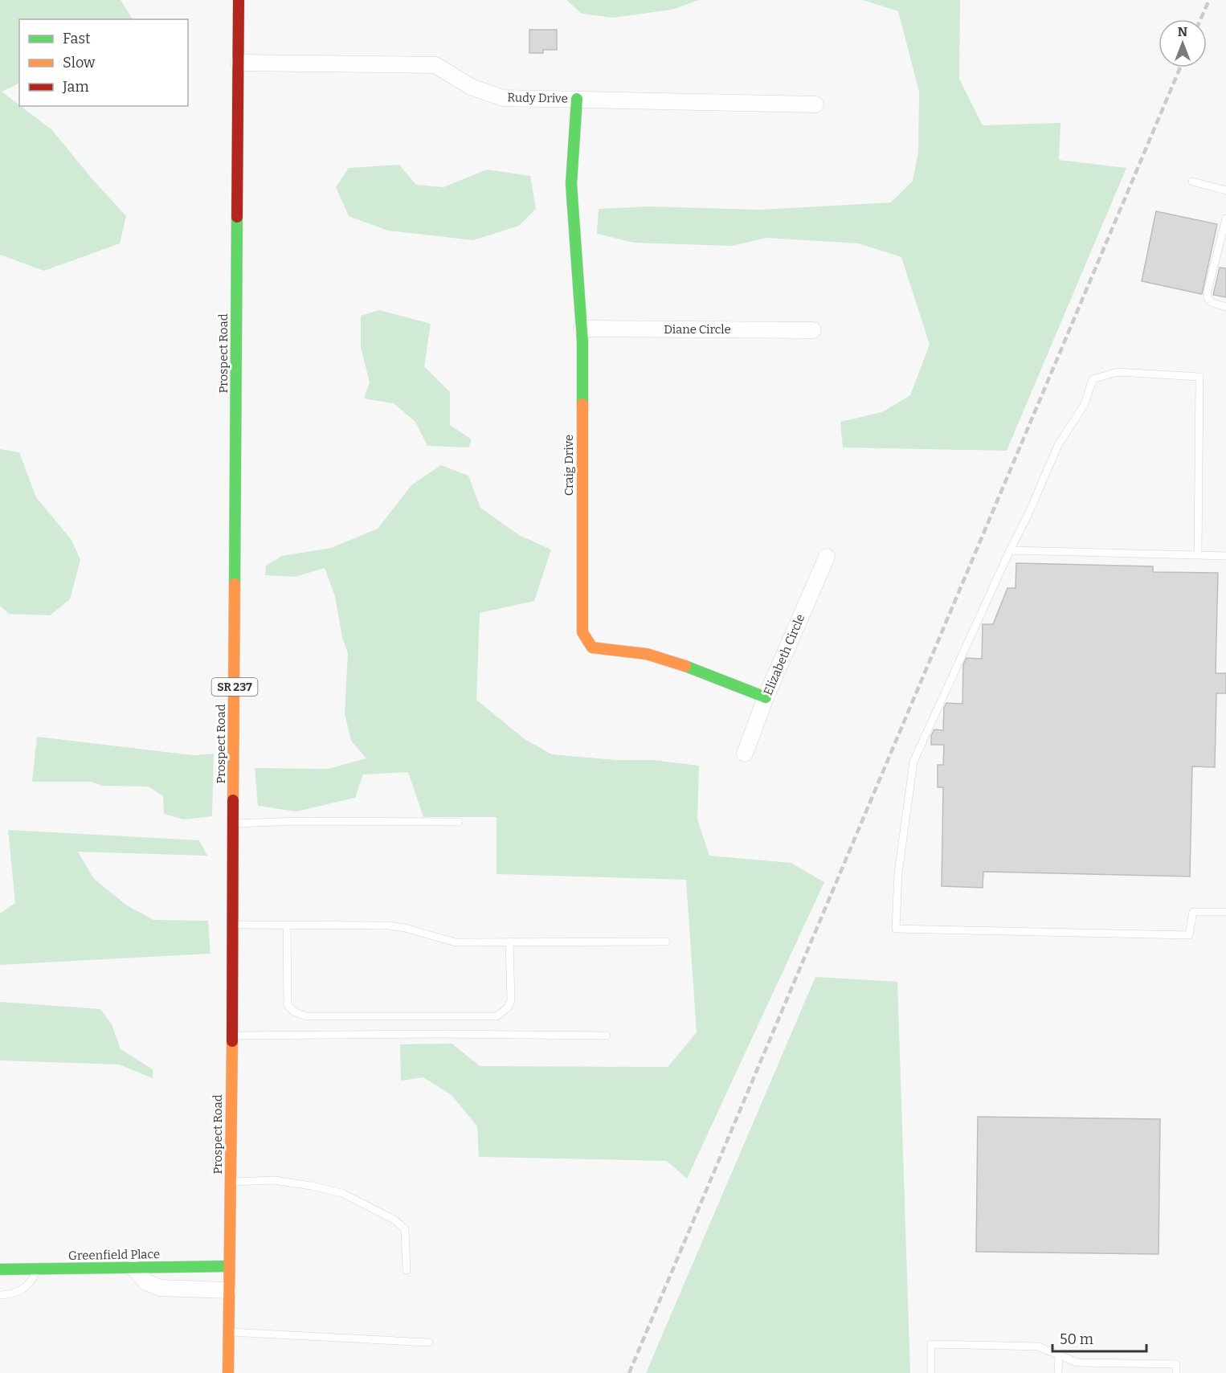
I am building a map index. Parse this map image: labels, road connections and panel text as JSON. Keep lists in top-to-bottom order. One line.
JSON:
{"streets":{"main road":["Prospect Road","Craig Drive","SR 237","Greenfield Place"],"street":["Rudy Drive","Diane Circle","Elizabeth Circle"]},"crossings":[["Rudy Drive","Prospect Road"],["Rudy Drive","Craig Drive"],["Diane Circle","Craig Drive"],["Prospect Road","Greenfield Place"],["Craig Drive","Elizabeth Circle"]],"legend":["Fast","Slow","Jam"],"scale_bar":"50 m","north":"top"}
